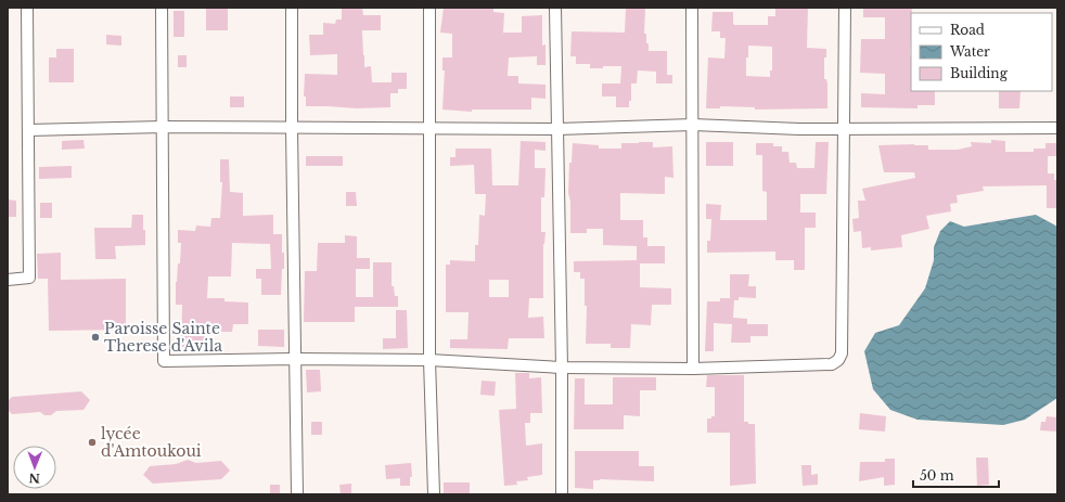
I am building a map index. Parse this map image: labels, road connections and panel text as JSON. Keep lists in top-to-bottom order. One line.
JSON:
{"places":["Paroisse Sainte Therese d'Avila","lycée d'Amtoukoui"],"legend":["Road","Water","Building"],"scale_bar":"50 m","north":"bottom"}
